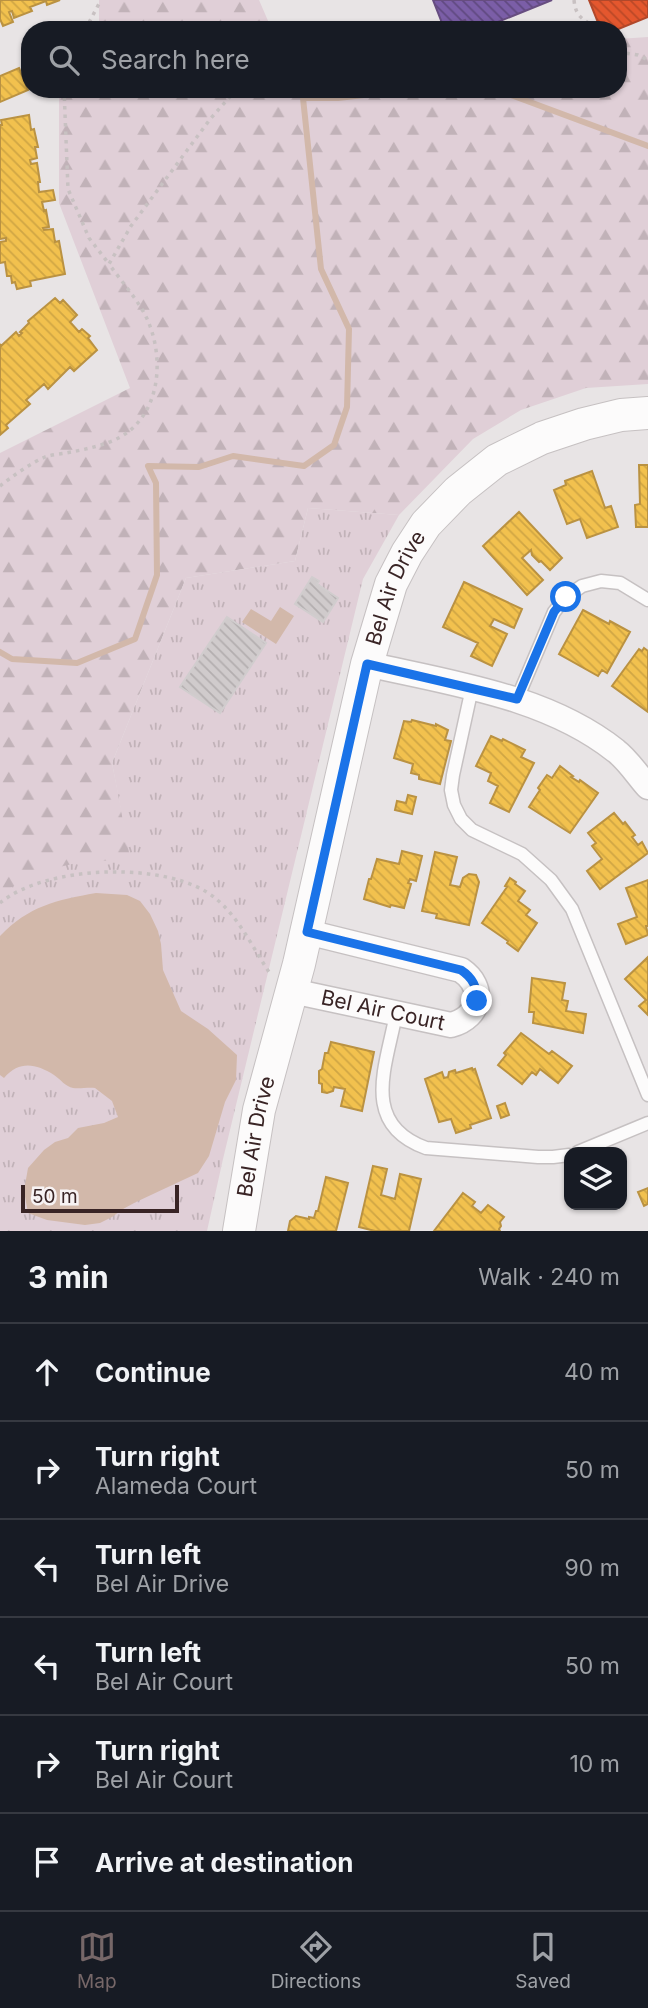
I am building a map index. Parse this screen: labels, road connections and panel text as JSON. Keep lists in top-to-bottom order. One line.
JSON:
{"streets":{"street":["Bel Air Drive","Bel Air Court"]},"crossings":[["Bel Air Drive","Bel Air Court"]],"scale_bar":"50 m","page":{"search":"Search here","scale":"50 m","heading":["3 min","Walk · 240 m"],"list":[["Continue","40 m"],["Turn right","Alameda Court","50 m"],["Turn left","Bel Air Drive","90 m"],["Turn left","Bel Air Court","50 m"],["Turn right","Bel Air Court","10 m"],"Arrive at destination"],"nav":["Map","Directions","Saved"]}}
